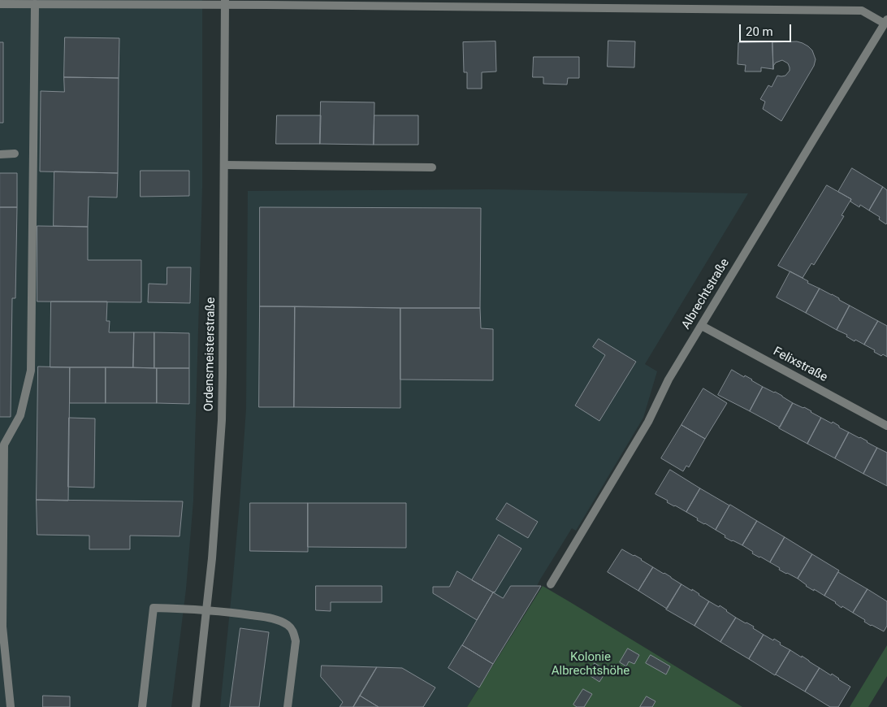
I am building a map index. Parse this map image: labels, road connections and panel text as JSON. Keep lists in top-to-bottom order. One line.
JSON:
{"streets":{"street":["Albrechtstraße","Ordensmeisterstraße","Felixstraße"]},"crossings":[["Albrechtstraße","Felixstraße"]],"parks":["Kolonie Albrechtshöhe"],"scale_bar":"20 m"}
